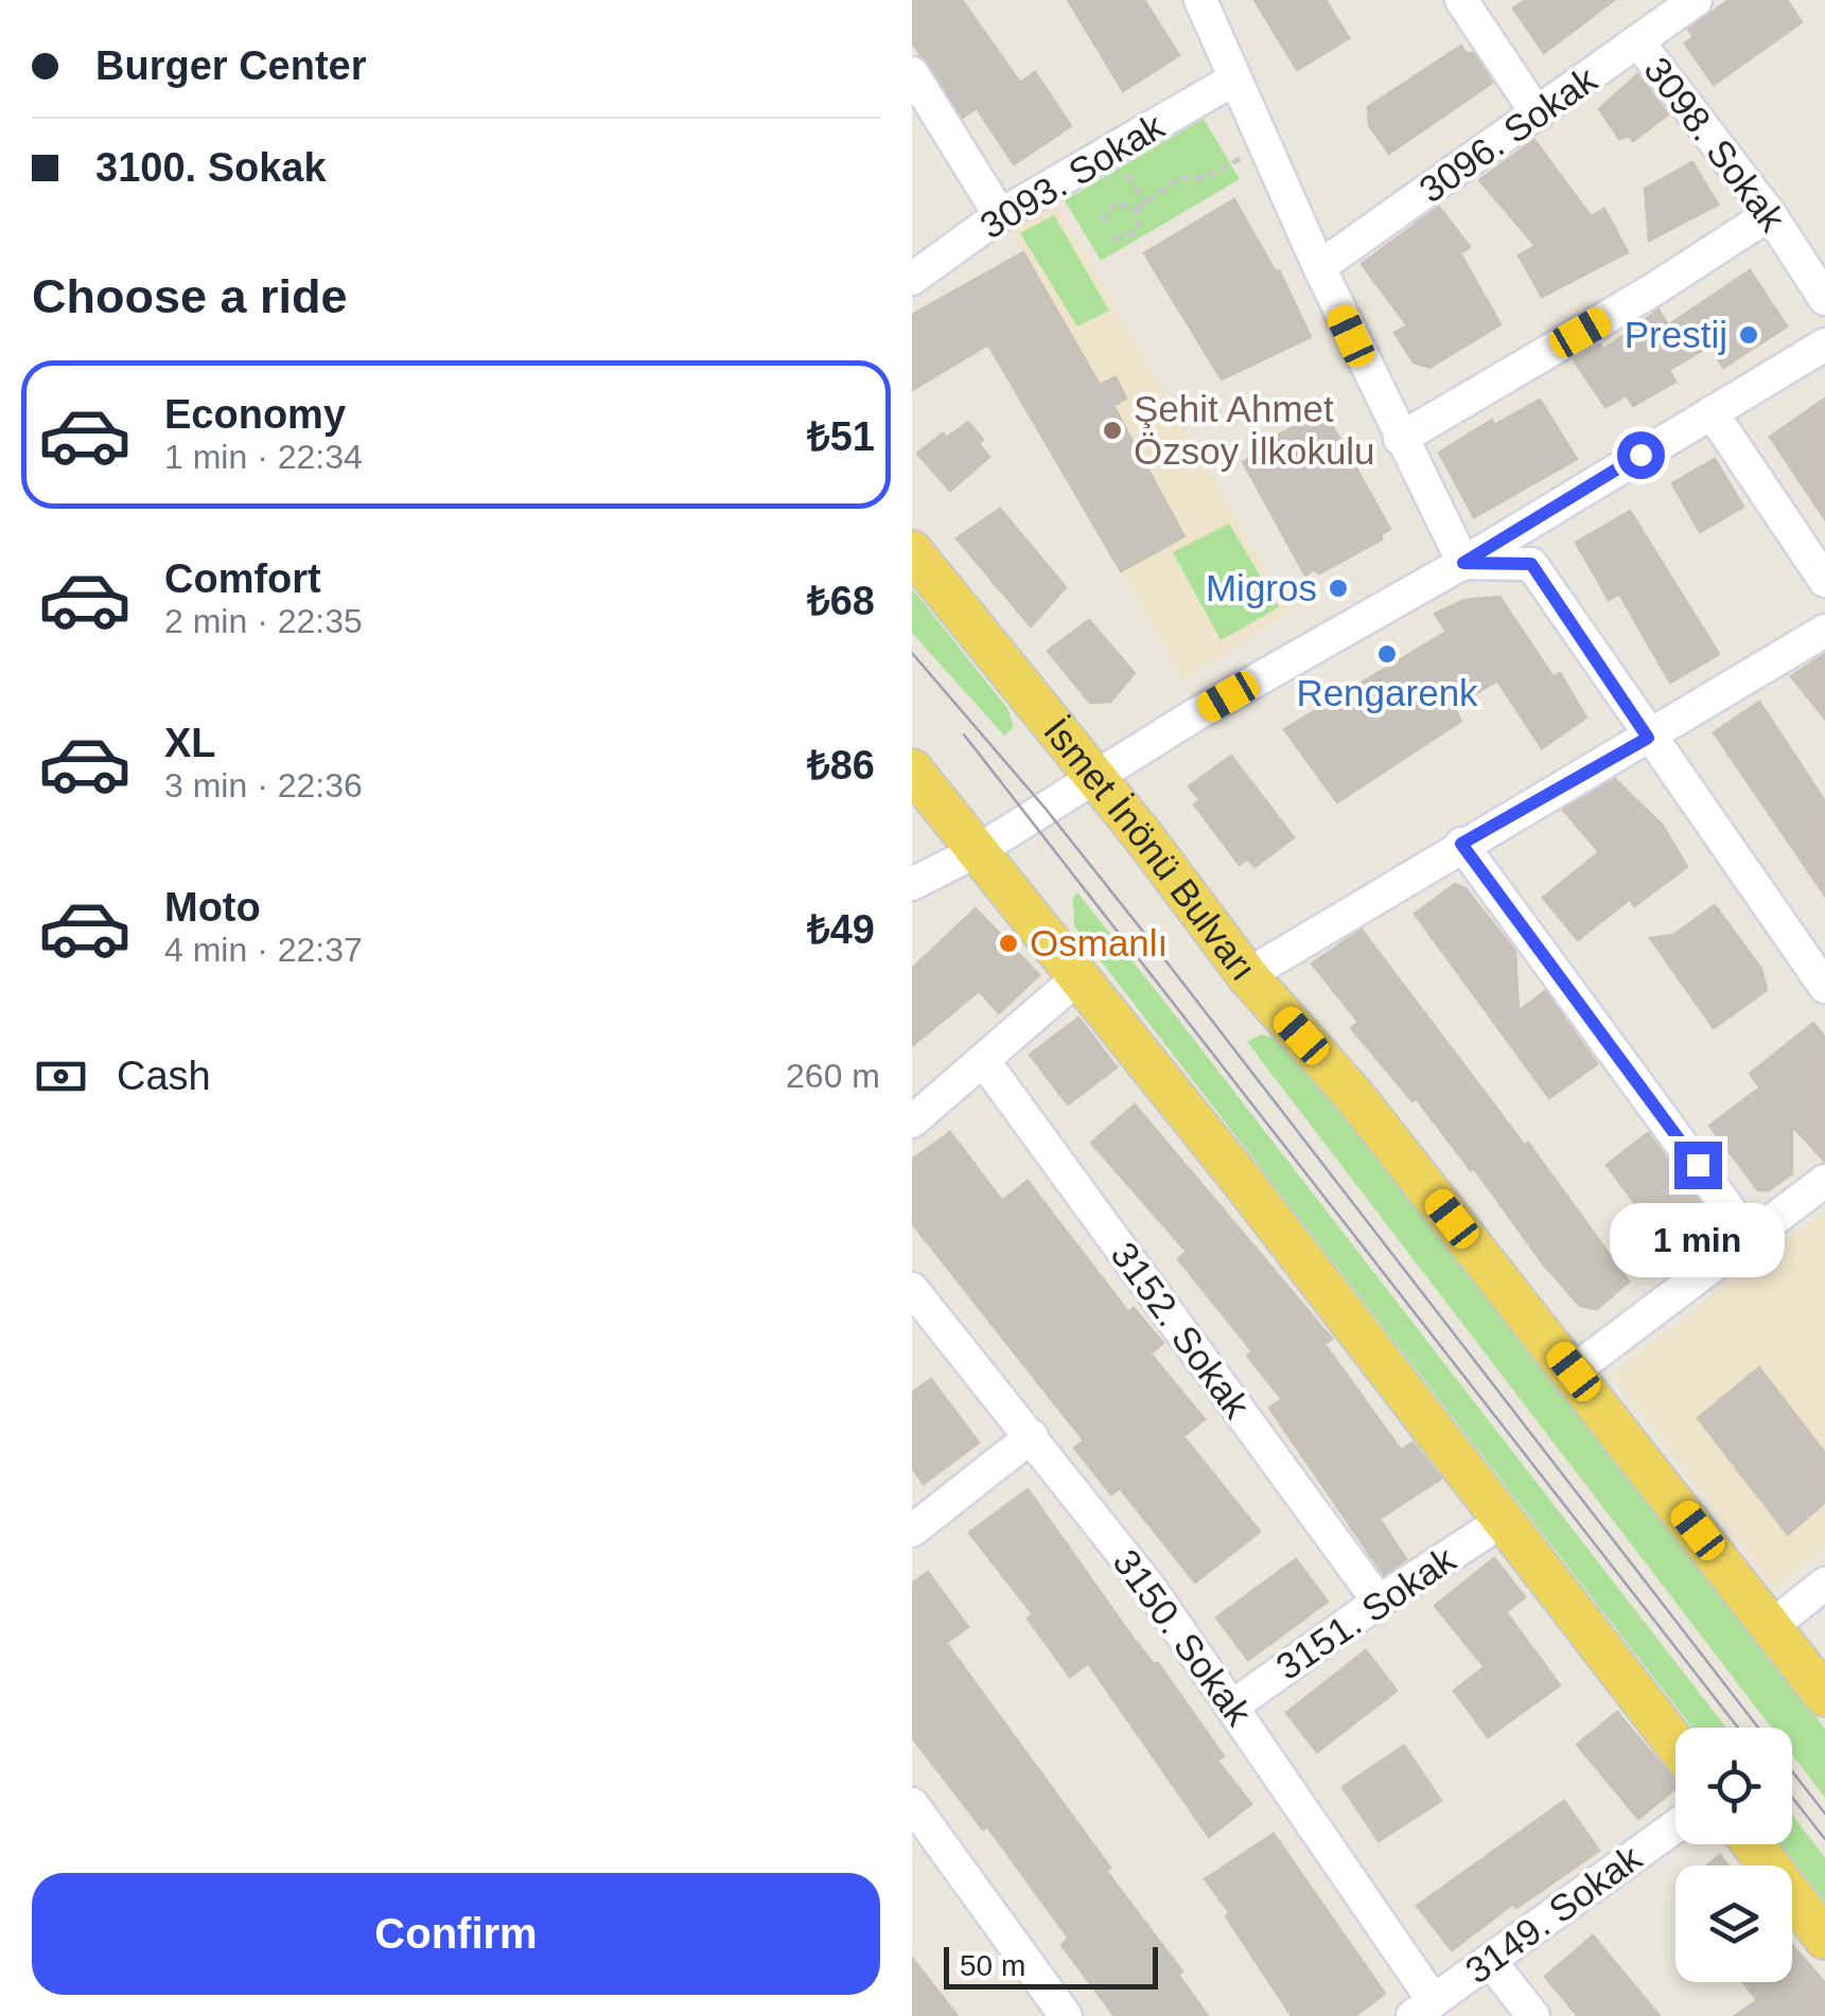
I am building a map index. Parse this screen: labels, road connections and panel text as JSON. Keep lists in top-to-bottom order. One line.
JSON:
{"streets":{"main road":["İsmet İnönü Bulvarı"],"street":["3096. Sokak","3098. Sokak","3093. Sokak","3152. Sokak","3151. Sokak","3150. Sokak","3149. Sokak"]},"crossings":[["3096. Sokak","3098. Sokak"],["3152. Sokak","3151. Sokak"],["3151. Sokak","3150. Sokak"],["3150. Sokak","3149. Sokak"]],"places":["Prestij","Şehit Ahmet Özsoy İlkokulu","Migros","Rengarenk","Osmanlı"],"scale_bar":"50 m","page":{"banner":["Burger Center","3100. Sokak"],"heading":"Choose a ride","list":[{"name":"Economy","note":"1 min · 22:34","value":"₺51"},{"name":"Comfort","note":"2 min · 22:35","value":"₺68"},{"name":"XL","note":"3 min · 22:36","value":"₺86"},{"name":"Moto","note":"4 min · 22:37","value":"₺49"}],"pay":["Cash","260 m"],"bubble":"1 min","buttons":"Confirm","scale":"50 m"}}
